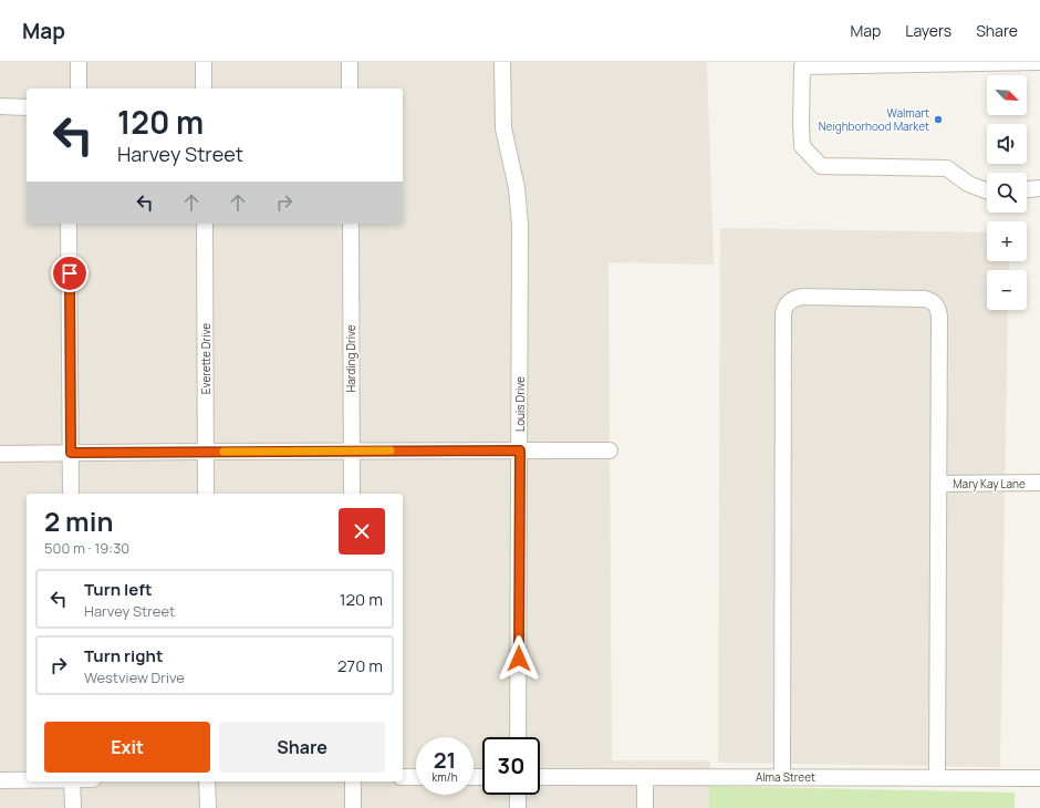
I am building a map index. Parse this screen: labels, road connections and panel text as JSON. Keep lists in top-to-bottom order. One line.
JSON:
{"streets":{"street":["Everette Drive","Harding Drive","Louis Drive","Mary Kay Lane","Alma Street"]},"places":["Walmart Neighborhood Market"],"north":"bottom right","page":{"header":"Map","nav":["Map","Layers","Share"],"map_buttons":["+","−"],"turn":["120 m","Harvey Street"],"heading":["2 min","500 m · 19:30"],"list":[{"name":"Turn left","note":"Harvey Street","value":"120 m"},{"name":"Turn right","note":"Westview Drive","value":"270 m"}],"buttons":["Exit","Share"],"speed":"21 km/h","limit":"30"}}
